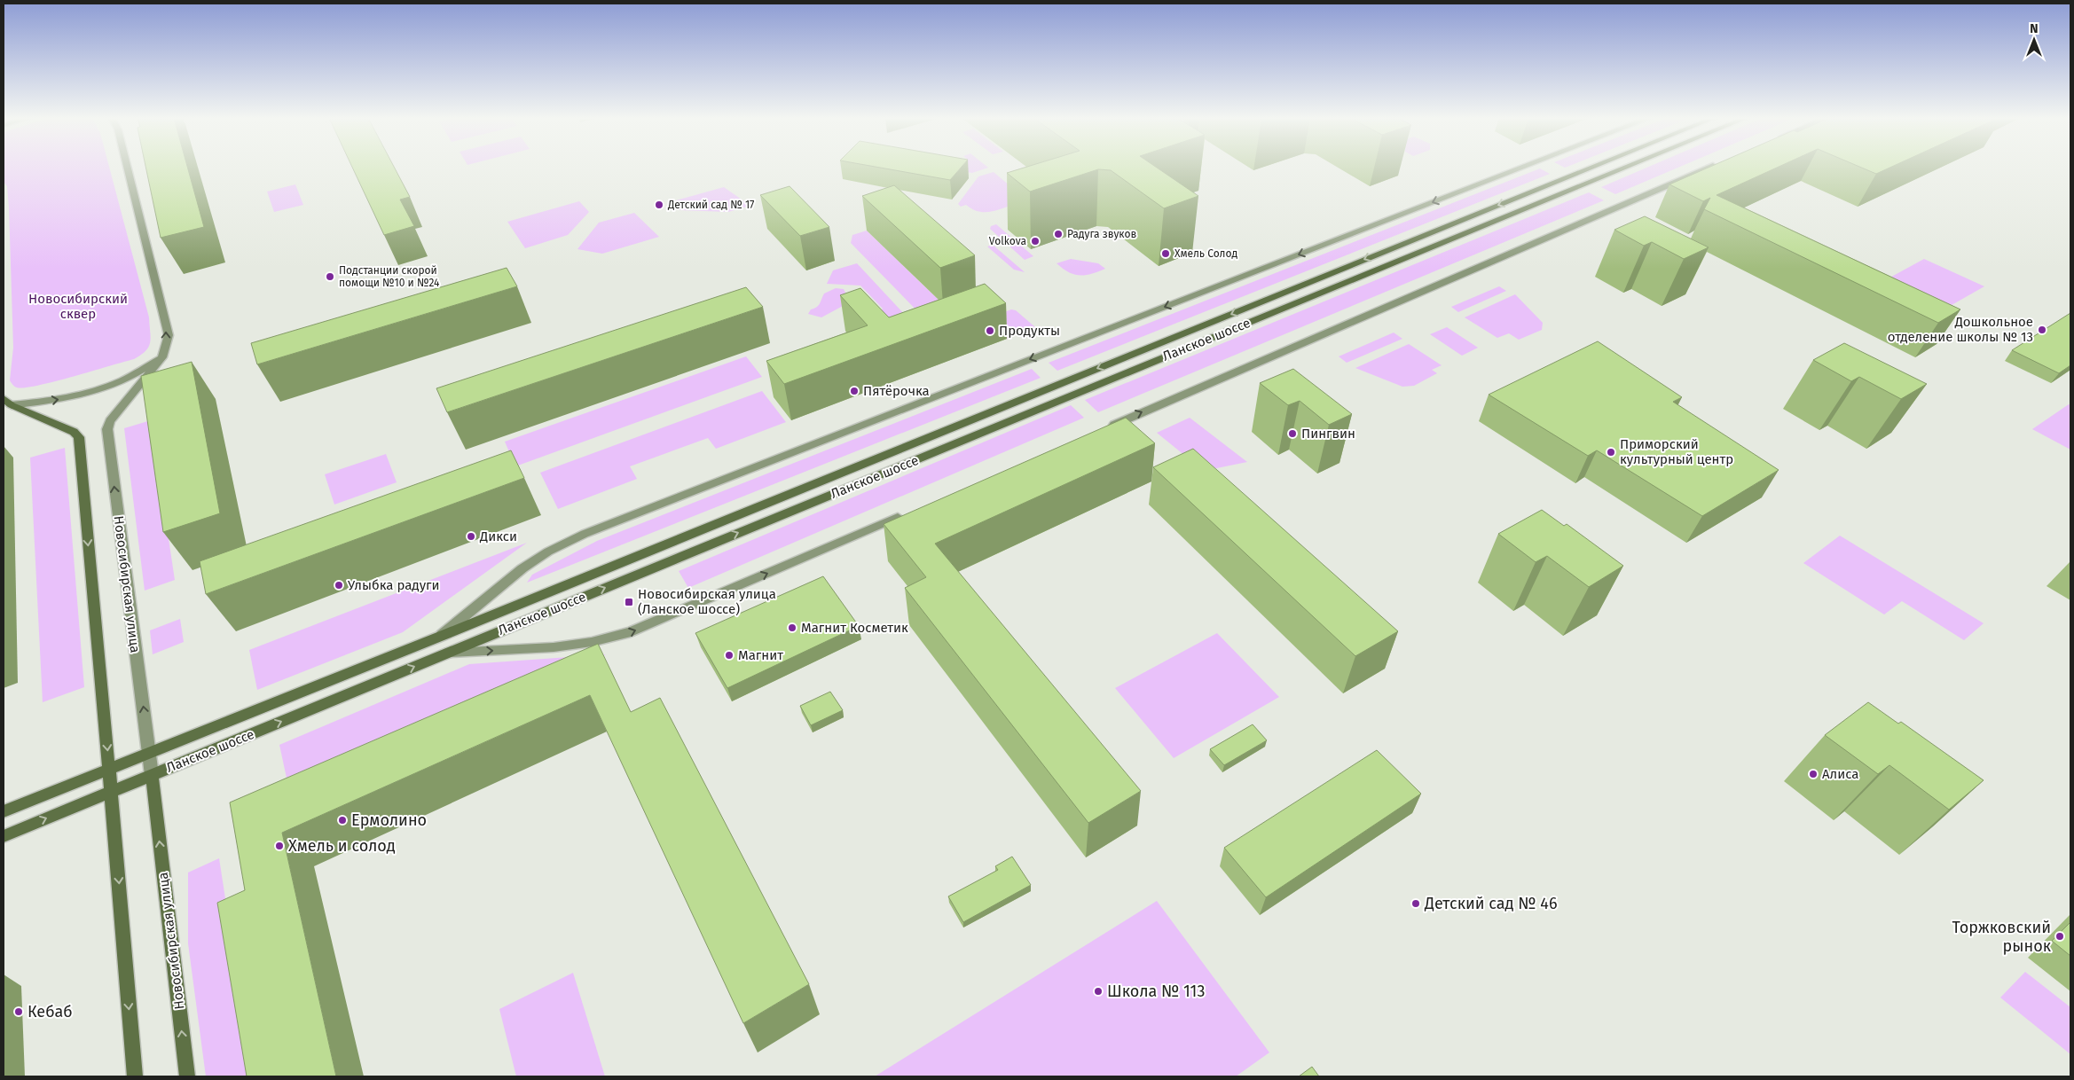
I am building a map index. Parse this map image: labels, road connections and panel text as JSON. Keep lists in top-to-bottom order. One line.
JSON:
{"streets":{"main road":["Ланское шоссе","Новосибирская улица"]},"crossings":[["Ланское шоссе","Новосибирская улица"]],"one_way":["Новосибирская улица"],"parks":["Новосибирский сквер"],"places":{"other":["Детский сад № 17","Радуга звуков","Volkova","Хмель Солод","Подстанции скорой помощи №10 и №24","Дошкольное отделение школы № 13","Продукты","Пятёрочка","Пингвин","Приморский культурный центр","Дикси","Улыбка радуги","Магнит Косметик","Магнит","Алиса","Ермолино","Хмель и солод","Детский сад № 46","Торжковский рынок","Школа № 113","Кебаб"],"transit":["Новосибирская улица (Ланское шоссе)"]},"north":"top"}
